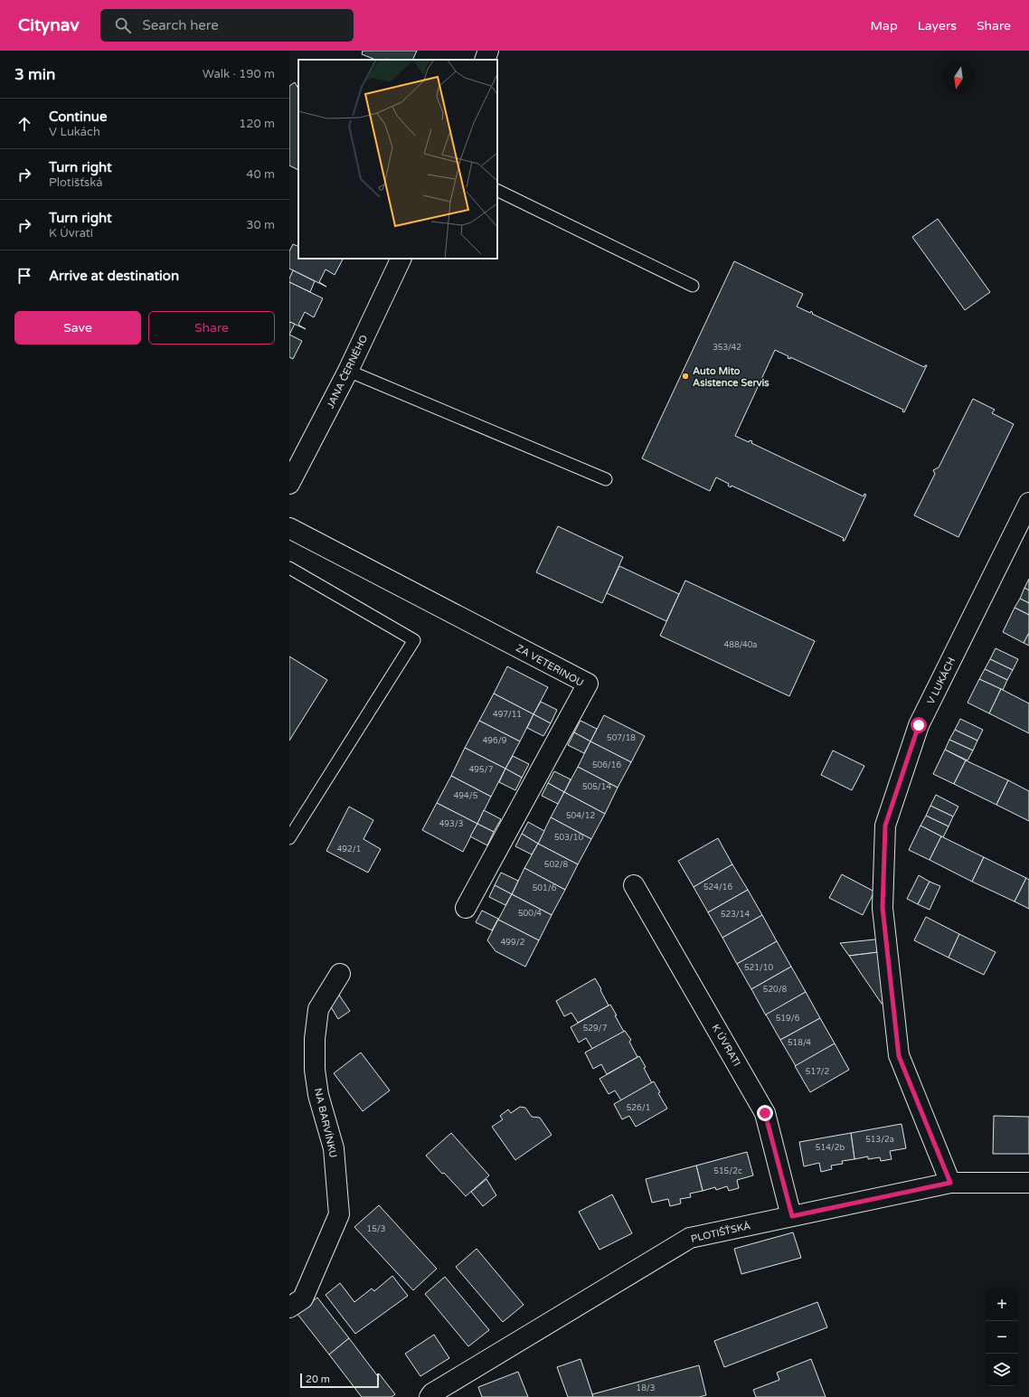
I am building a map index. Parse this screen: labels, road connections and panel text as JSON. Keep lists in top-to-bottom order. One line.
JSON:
{"streets":{"street":["JANA ČERNÉHO","ZA VETERINOU","V LUKÁCH","K ÚVRATI","NA BARVÍNKU","PLOTIŠŤSKÁ"]},"crossings":[["V LUKÁCH","PLOTIŠŤSKÁ"],["K ÚVRATI","PLOTIŠŤSKÁ"]],"places":["Auto Mito Asistence Servis"],"house_numbers":["353/42","488/40a","497/11","507/18","496/9","506/16","495/7","505/14","494/5","504/12","493/3","503/10","492/1","502/8","524/16","501/6","500/4","523/14","499/2","521/10","520/8","519/6","529/7","518/4","517/2","526/1","513/2a","514/2b","515/2c","15/3","18/3"],"scale_bar":"20 m","north":"bottom","page":{"header":"Citynav","search":"Search here","nav":["Map","Layers","Share"],"heading":["3 min","Walk · 190 m"],"list":[["Continue","V Lukách","120 m"],["Turn right","Plotišťská","40 m"],["Turn right","K Úvrati","30 m"],"Arrive at destination"],"buttons":["Save","Share"],"map_buttons":["+","−"],"scale":"20 m"}}
